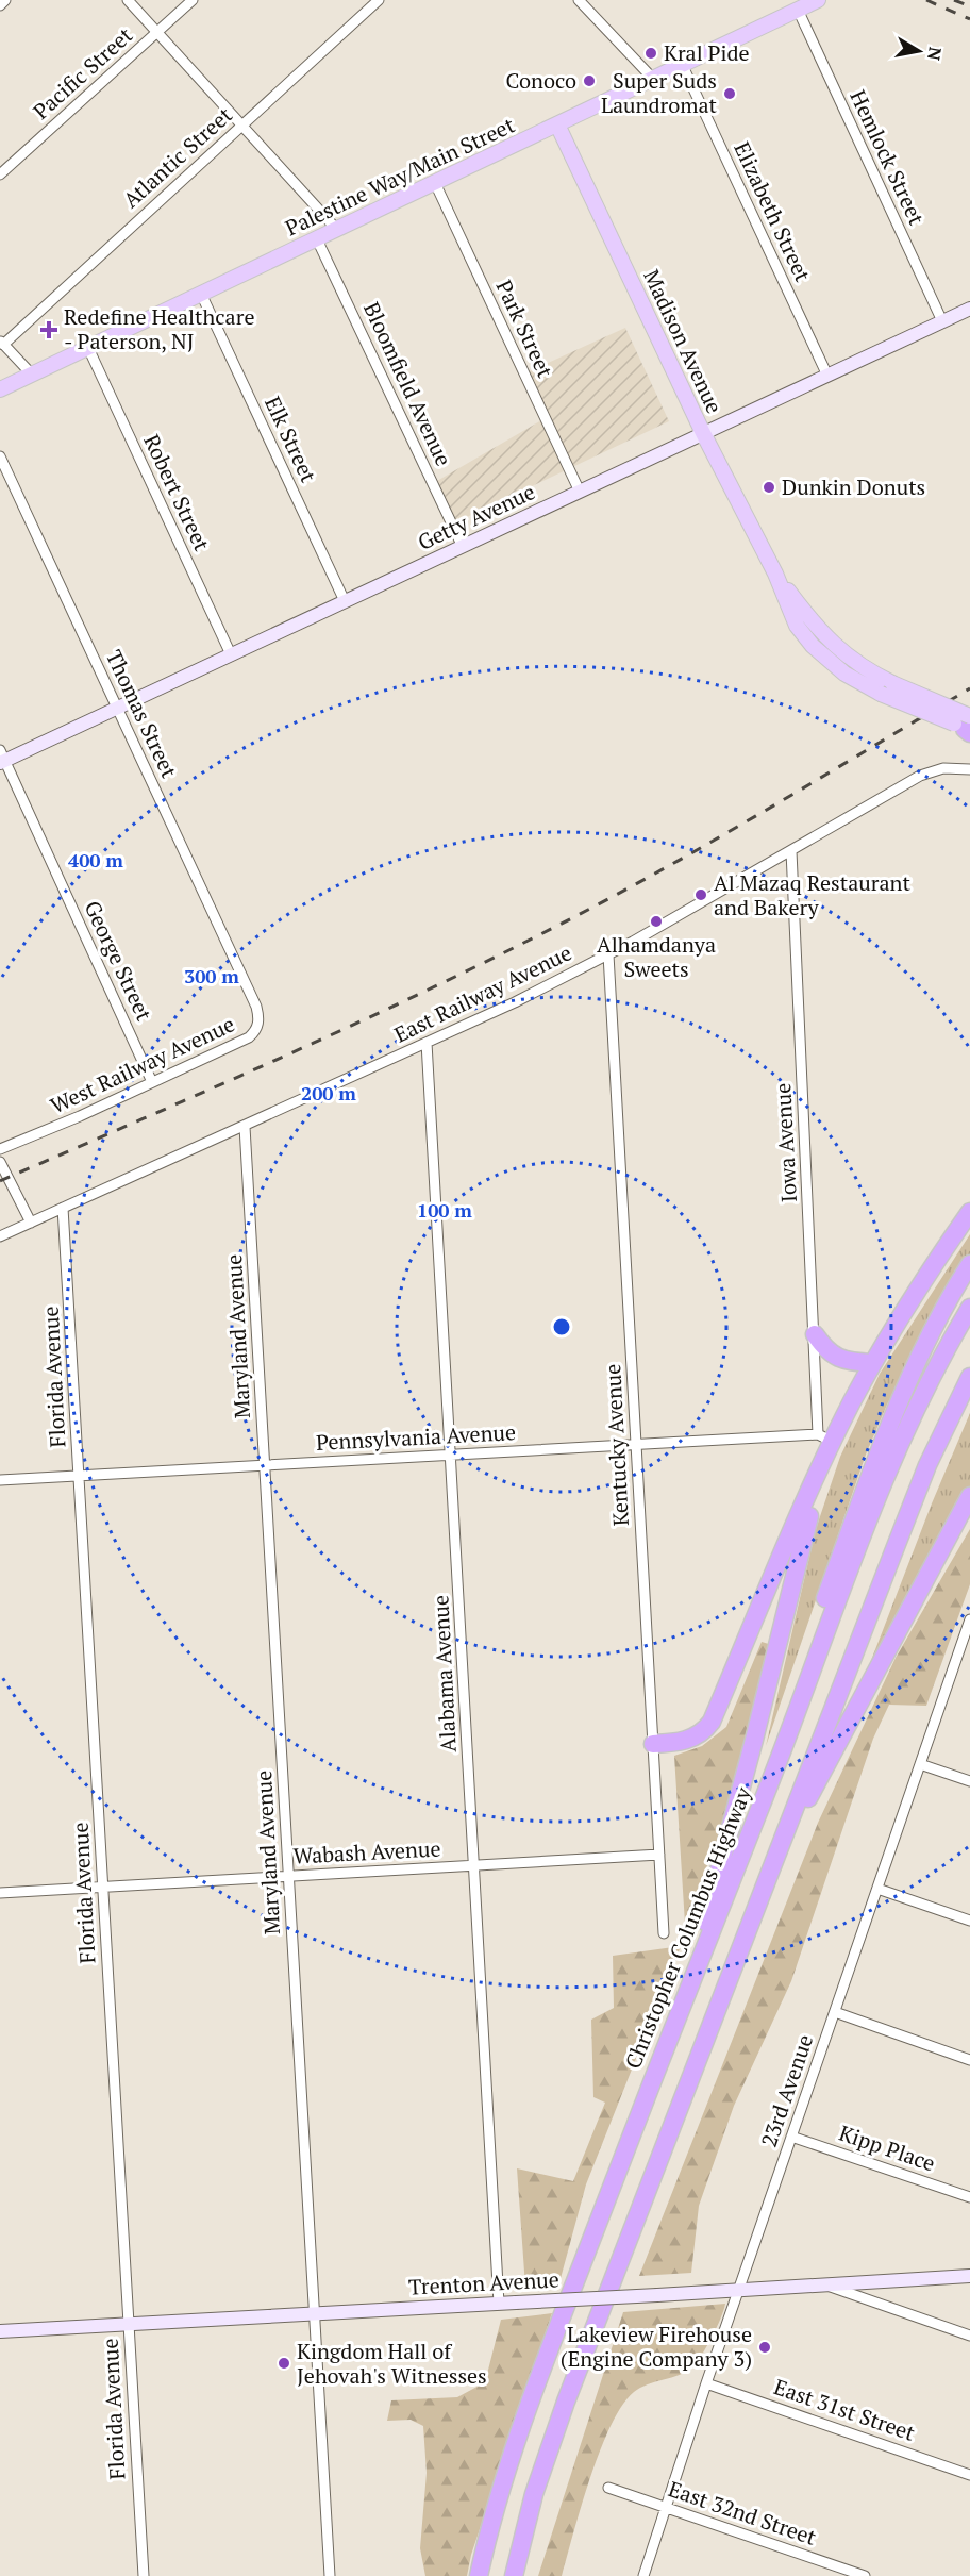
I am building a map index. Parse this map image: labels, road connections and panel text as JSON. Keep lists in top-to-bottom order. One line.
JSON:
{"streets":{"highway":["Christopher Columbus Highway"],"main road":["Palestine Way/Main Street","Madison Avenue"],"street":["Pacific Street","Atlantic Street","Hemlock Street","Elizabeth Street","Park Street","Bloomfield Avenue","Elk Street","Robert Street","Getty Avenue","Thomas Street","George Street","East Railway Avenue","West Railway Avenue","Iowa Avenue","Maryland Avenue","Florida Avenue","Pennsylvania Avenue","Kentucky Avenue","Alabama Avenue","Wabash Avenue","23rd Avenue","Kipp Place","Trenton Avenue","East 31st Street","East 32nd Street"]},"crossings":[["Hemlock Street","Palestine Way/Main Street"],["Hemlock Street","Getty Avenue"],["Palestine Way/Main Street","Elizabeth Street"],["Palestine Way/Main Street","Park Street"],["Palestine Way/Main Street","Madison Avenue"],["Palestine Way/Main Street","Bloomfield Avenue"],["Palestine Way/Main Street","Elk Street"],["Palestine Way/Main Street","Robert Street"],["Elizabeth Street","Getty Avenue"],["Park Street","Getty Avenue"],["Madison Avenue","Getty Avenue"],["Bloomfield Avenue","Getty Avenue"],["Elk Street","Getty Avenue"],["Robert Street","Getty Avenue"],["Getty Avenue","Thomas Street"],["Getty Avenue","George Street"],["Thomas Street","West Railway Avenue"],["George Street","West Railway Avenue"],["East Railway Avenue","Iowa Avenue"],["East Railway Avenue","Maryland Avenue"],["East Railway Avenue","Florida Avenue"],["East Railway Avenue","Kentucky Avenue"],["East Railway Avenue","Alabama Avenue"],["Iowa Avenue","Pennsylvania Avenue"],["Maryland Avenue","Pennsylvania Avenue"],["Maryland Avenue","Wabash Avenue"],["Maryland Avenue","Trenton Avenue"],["Florida Avenue","Pennsylvania Avenue"],["Florida Avenue","Wabash Avenue"],["Florida Avenue","Trenton Avenue"],["Pennsylvania Avenue","Kentucky Avenue"],["Pennsylvania Avenue","Alabama Avenue"],["Kentucky Avenue","Wabash Avenue"],["Alabama Avenue","Wabash Avenue"],["Alabama Avenue","Trenton Avenue"],["23rd Avenue","Kipp Place"],["23rd Avenue","Trenton Avenue"],["23rd Avenue","East 31st Street"],["23rd Avenue","East 32nd Street"]],"places":{"other":["Kral Pide","Conoco","Super Suds Laundromat","Dunkin Donuts","Al Mazaq Restaurant and Bakery","Alhamdanya Sweets","Lakeview Firehouse (Engine Company 3)","Kingdom Hall of Jehovah's Witnesses"],"health":["Redefine Healthcare - Paterson, NJ"]},"north":"right","rings":["400 m","300 m","200 m","100 m"]}
